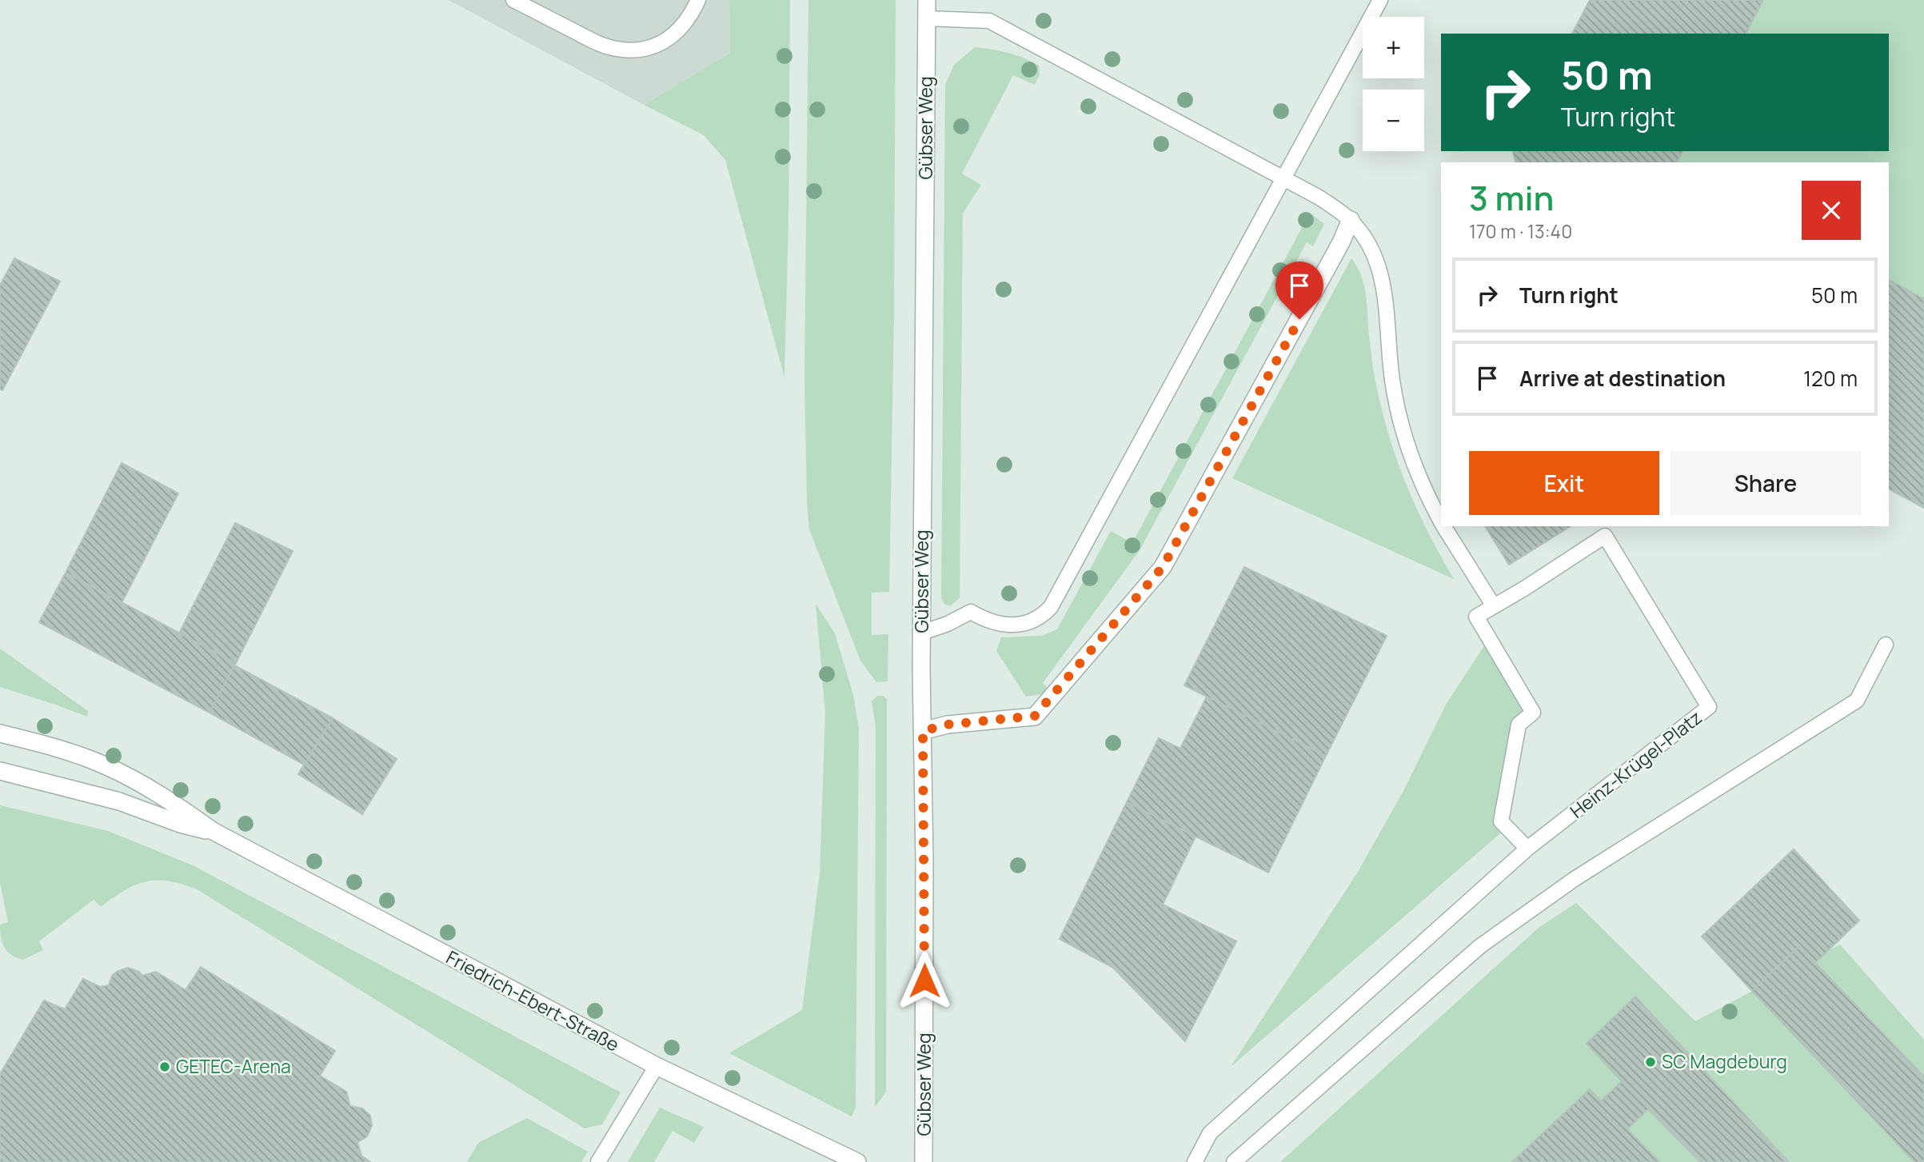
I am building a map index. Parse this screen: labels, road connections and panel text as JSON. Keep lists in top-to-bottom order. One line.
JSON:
{"streets":{"street":["Gübser Weg","Friedrich-Ebert-Straße"],"lane":["Heinz-Krügel-Platz"]},"places":["SC Magdeburg","GETEC-Arena"],"page":{"map_buttons":["+","−"],"turn":["50 m","Turn right"],"heading":["3 min","170 m · 13:40"],"list":[{"name":"Turn right","value":"50 m"},{"name":"Arrive at destination","value":"120 m"}],"buttons":["Exit","Share"]}}
